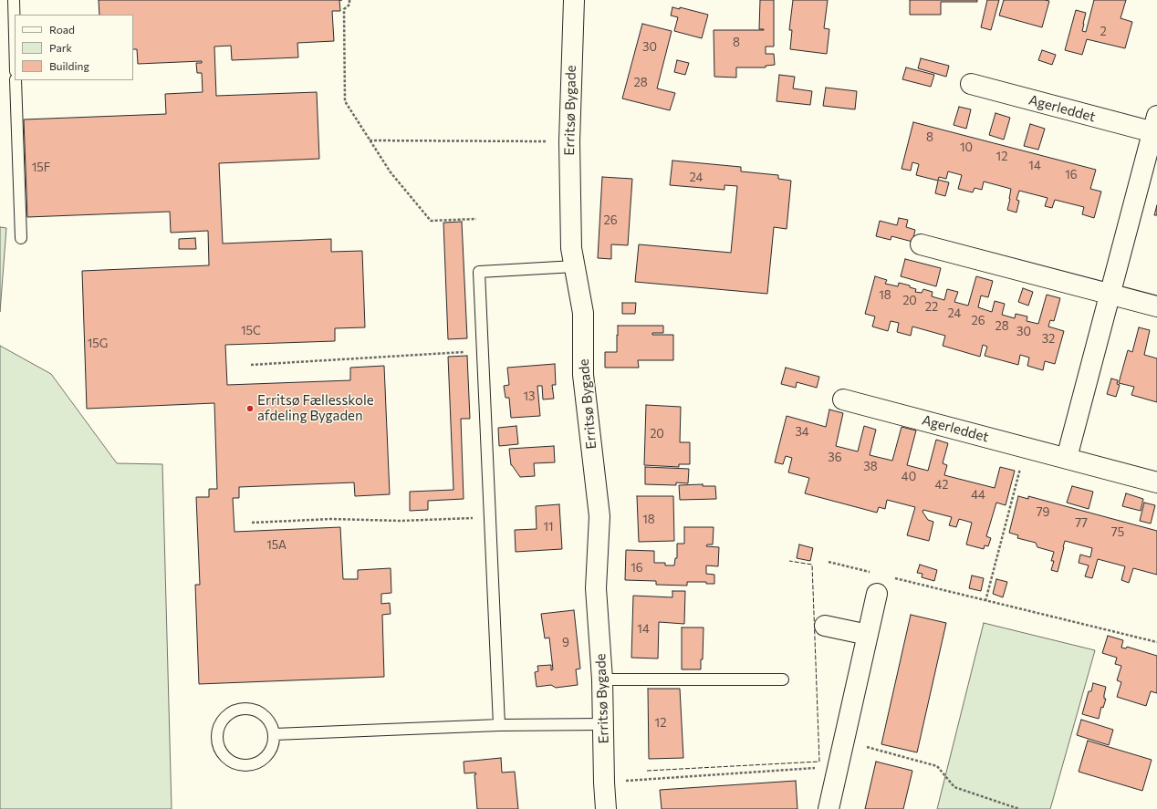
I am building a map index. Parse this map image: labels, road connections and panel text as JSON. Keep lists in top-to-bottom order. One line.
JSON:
{"streets":{"street":["Agerleddet","Erritsø Bygade"]},"places":["Erritsø Fællesskole afdeling Bygaden"],"house_numbers":["2","8","30","28","8","10","12","14","15F","16","24","26","18","20","22","24","26","28","15C","30","32","15G","13","34","20","36","38","40","42","44","79","18","77","11","75","15A","16","14","9","12"],"legend":["Road","Park","Building"]}
